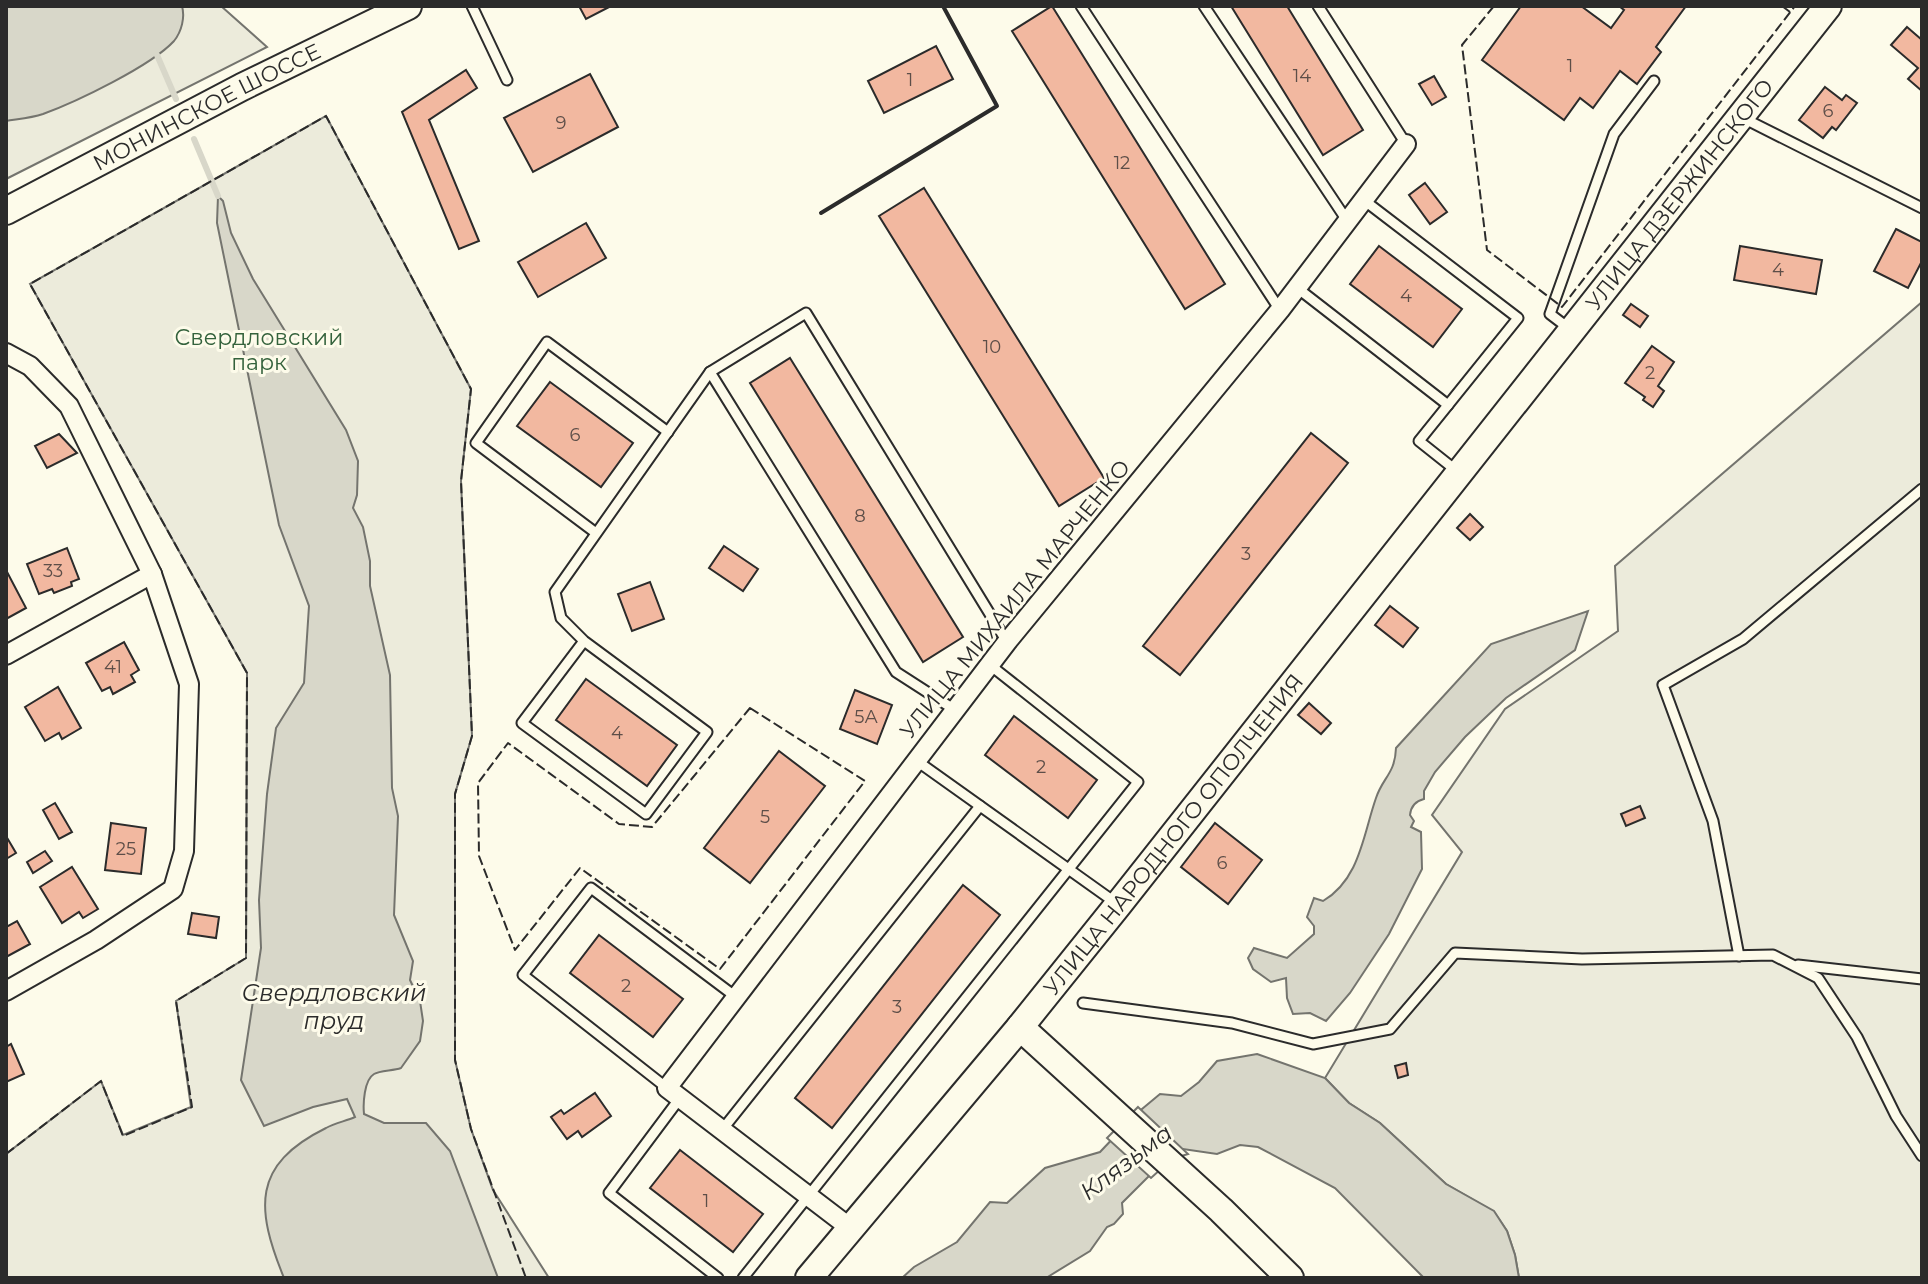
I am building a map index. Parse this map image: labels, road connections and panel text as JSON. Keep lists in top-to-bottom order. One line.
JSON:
{"streets":{"street":["МОНИНСКОЕ ШОССЕ","УЛИЦА ДЗЕРЖИНСКОГО","УЛИЦА МИХАИЛА МАРЧЕНКО","УЛИЦА НАРОДНОГО ОПОЛЧЕНИЯ"]},"crossings":[["УЛИЦА ДЗЕРЖИНСКОГО","УЛИЦА НАРОДНОГО ОПОЛЧЕНИЯ"]],"water":["Свердловский пруд","Клязьма"],"parks":["Свердловский парк"],"house_numbers":["1","14","1","6","9","12","4","4","10","2","6","8","3","33","41","5А","4","2","5","25","6","2","3","1"]}
